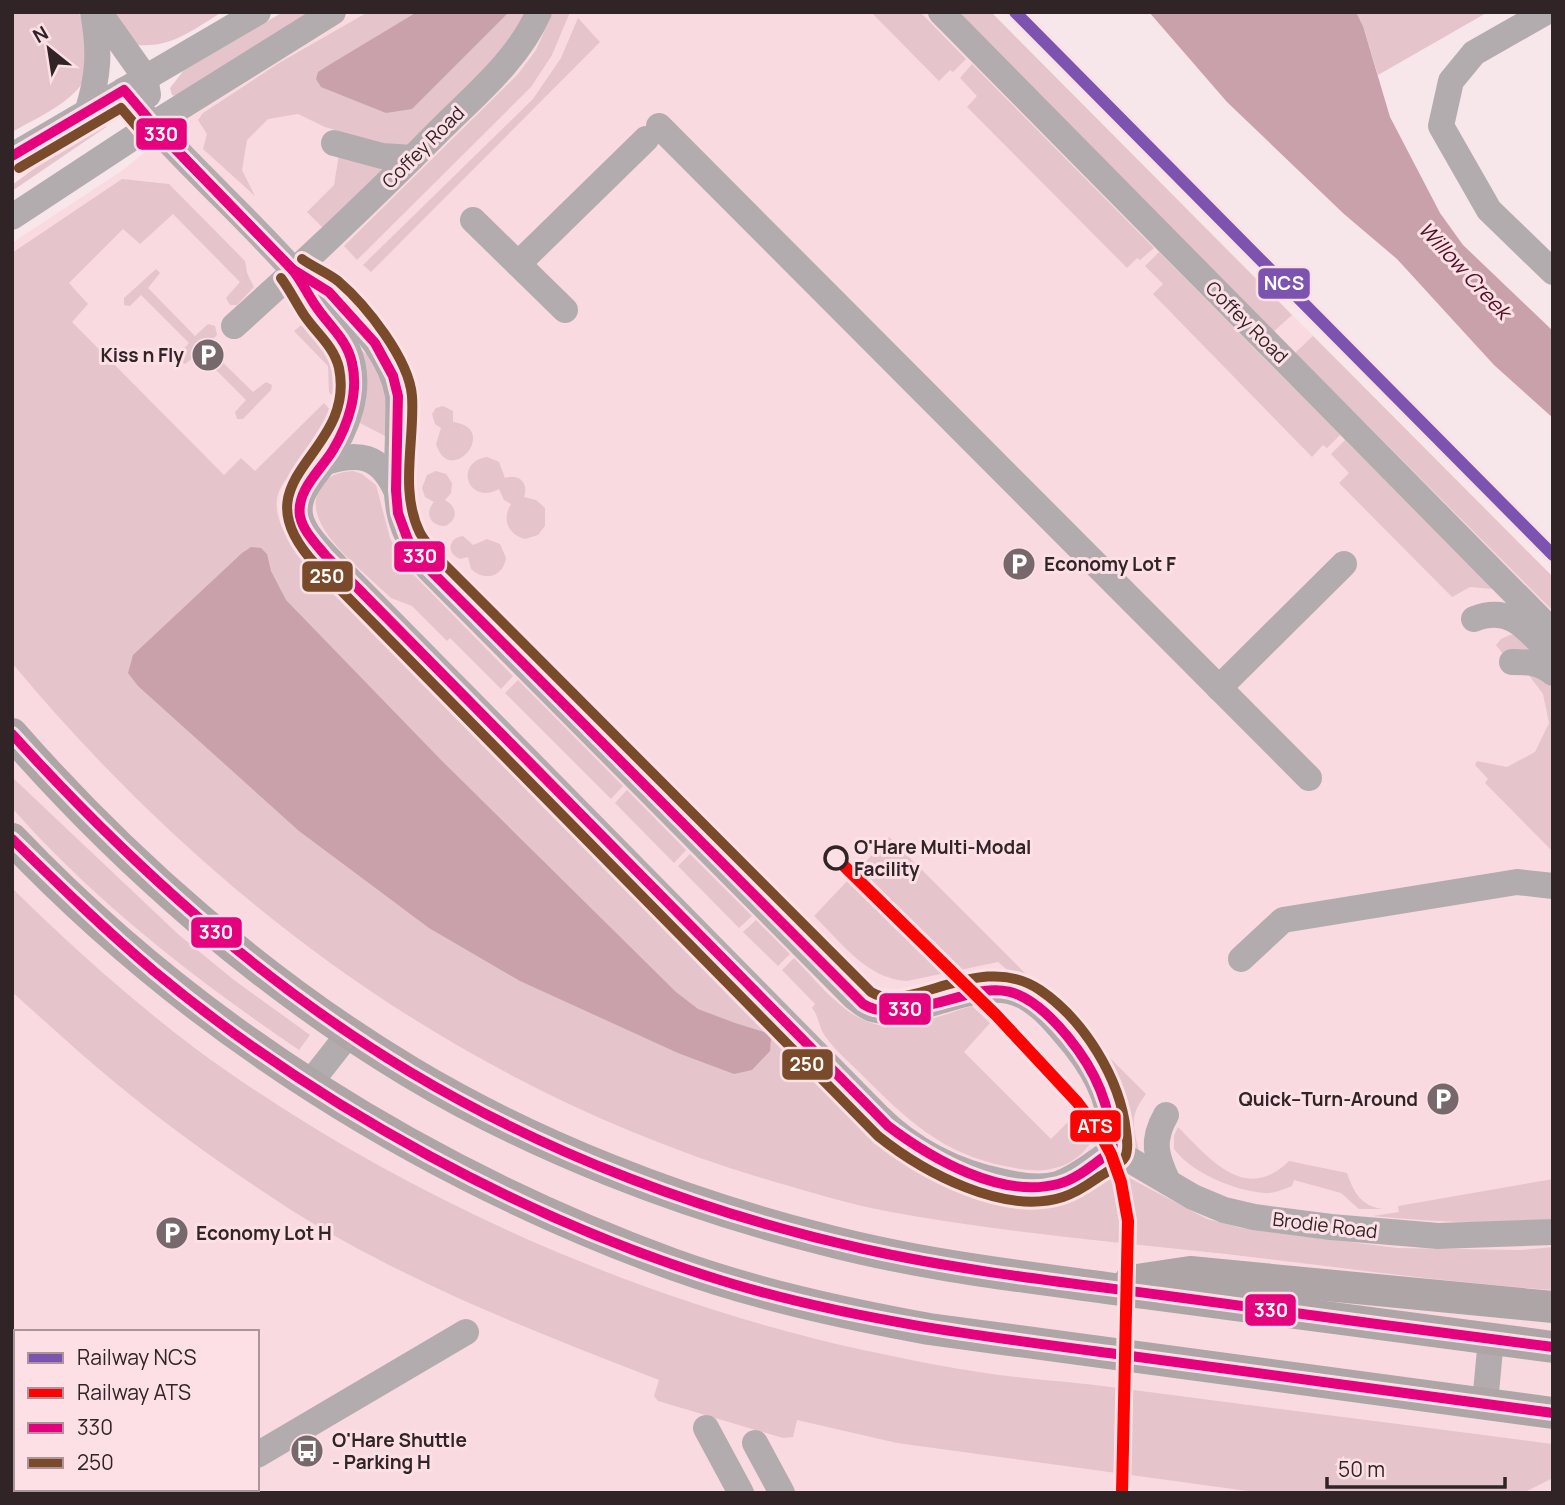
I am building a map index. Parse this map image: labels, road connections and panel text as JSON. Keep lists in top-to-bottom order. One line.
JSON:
{"streets":{"street":["Coffey Road","Brodie Road"]},"water":["Willow Creek"],"places":{"parking":["Kiss n Fly","Economy Lot F","Quick–Turn-Around","Economy Lot H"],"other":["O'Hare Multi-Modal Facility"],"bus stop":["O'Hare Shuttle - Parking H"]},"lines":["rail line NCS","transit line 330","transit line 250","rail line ATS"],"legend":["Railway NCS","Railway ATS","330","250"],"scale_bar":"50 m","north":"top left"}
